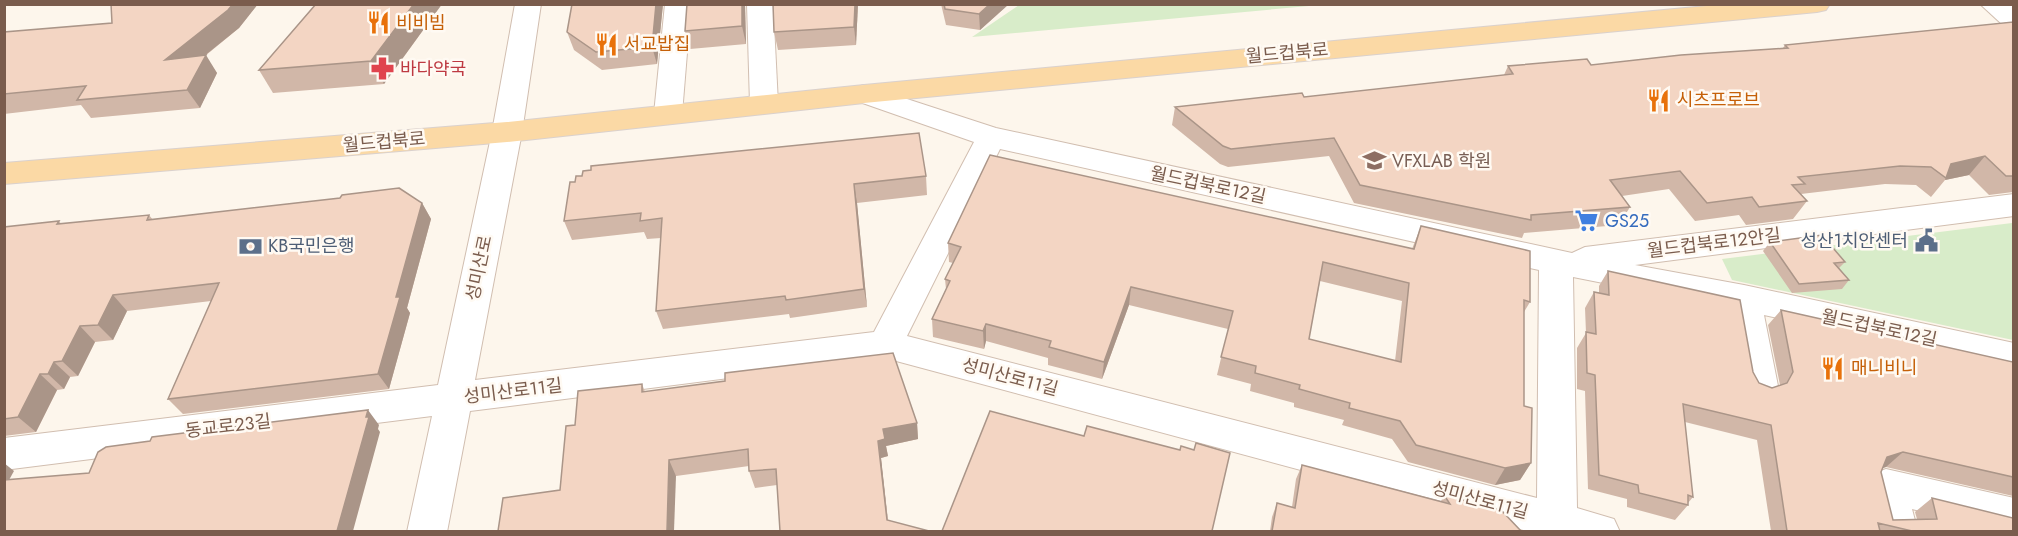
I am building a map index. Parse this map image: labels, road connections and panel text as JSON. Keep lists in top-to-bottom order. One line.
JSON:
{"streets":{"main road":["월드컵북로"],"street":["월드컵북로12길","월드컵북로12안길","성미산로","성미산로11길","동교로23길"]},"crossings":[["월드컵북로","월드컵북로12길"],["월드컵북로","성미산로"],["월드컵북로12길","월드컵북로12안길"],["성미산로","성미산로11길"],["성미산로","동교로23길"],["성미산로11길","동교로23길"]],"places":{"restaurant":["비비빔","서교밥집","시츠프로브","매니비니"],"pharmacy":["바다약국"],"school or university":["VFXLAB 학원"],"supermarket":["GS25"],"public building":["성산1치안센터"],"bank":["KB국민은행"]}}
